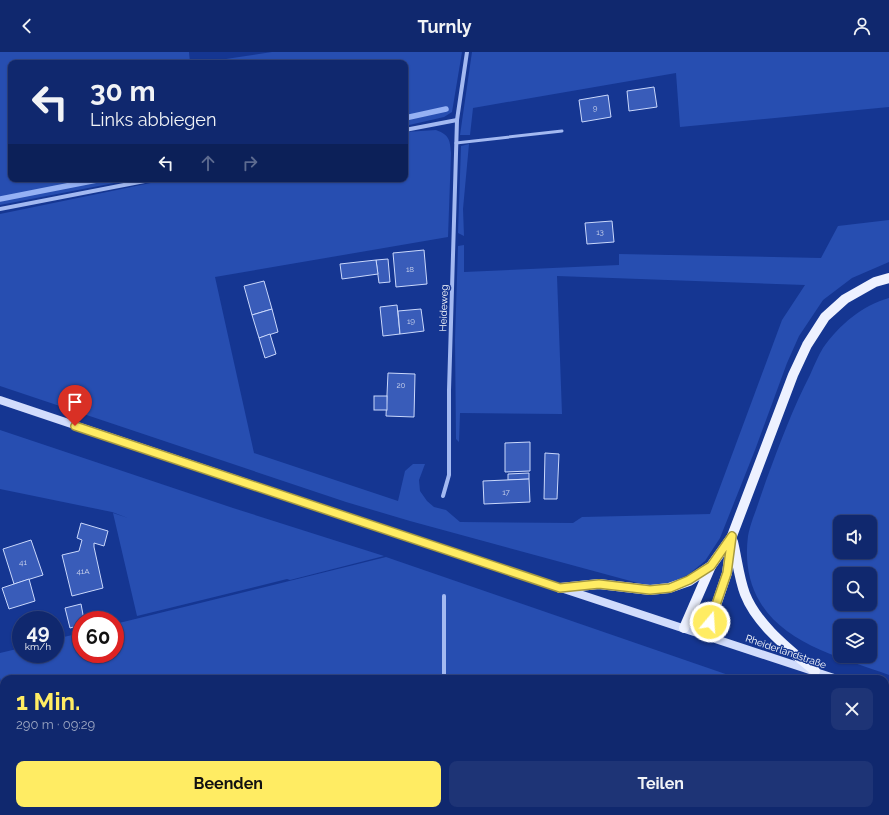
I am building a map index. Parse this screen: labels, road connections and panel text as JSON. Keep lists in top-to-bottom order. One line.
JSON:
{"streets":{"main road":["Rheiderlandstraße"],"street":["Heideweg"]},"house_numbers":["9","13","18","19","20","17","41","41A"],"page":{"header":"Turnly","turn":["30 m","Links abbiegen"],"speed":"49 km/h","limit":"60","heading":["1 Min.","290 m · 09:29"],"buttons":["Beenden","Teilen"]}}
